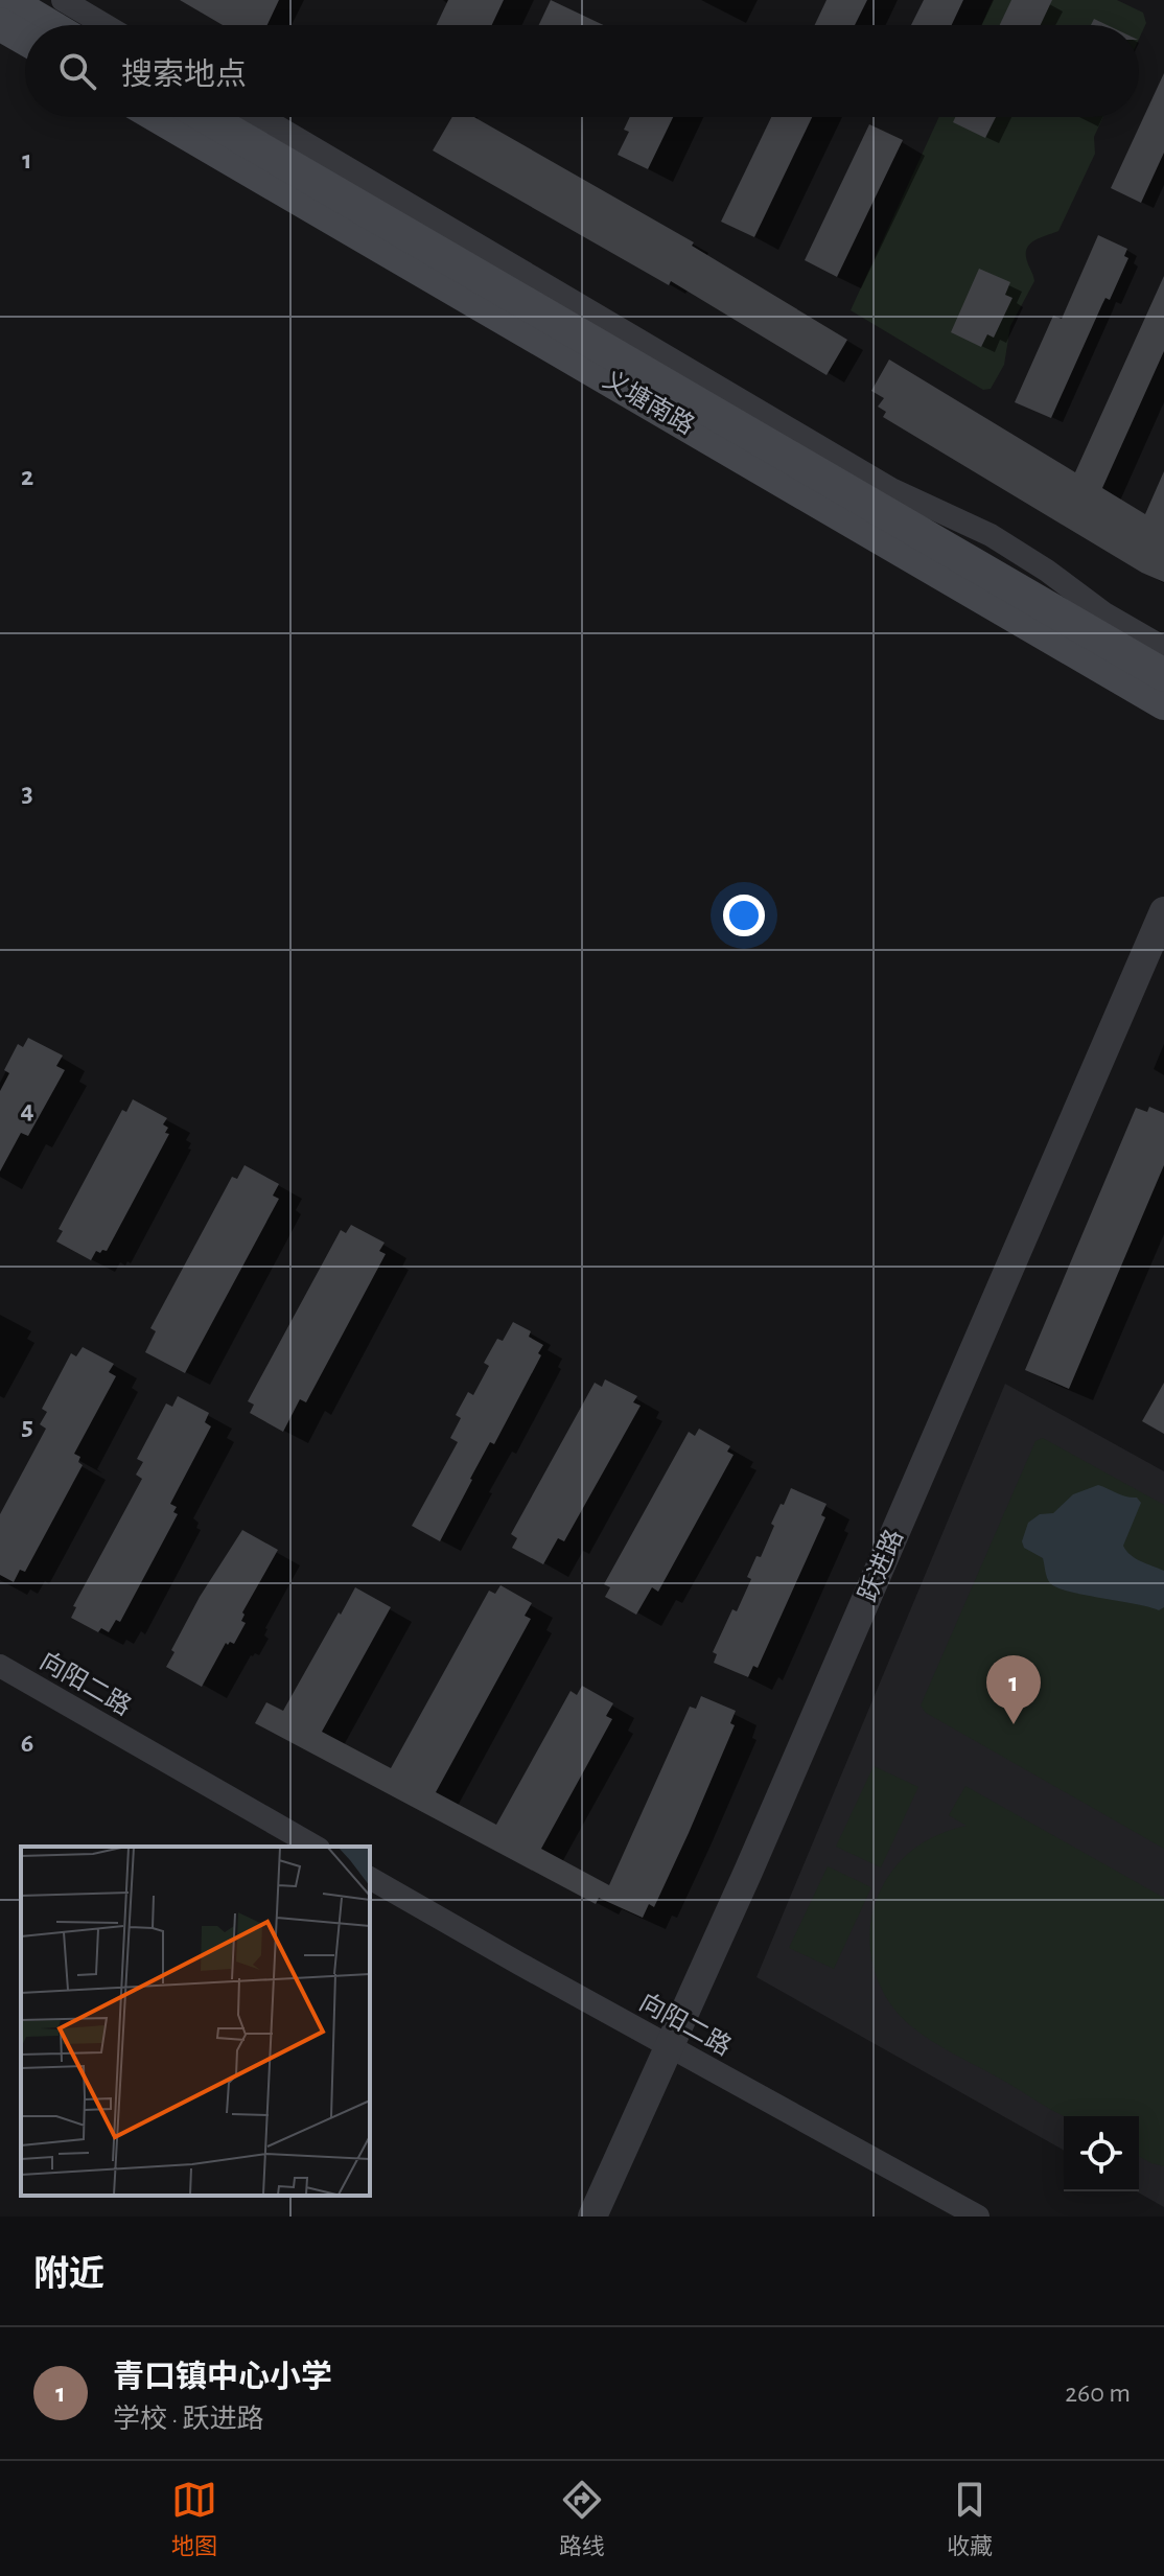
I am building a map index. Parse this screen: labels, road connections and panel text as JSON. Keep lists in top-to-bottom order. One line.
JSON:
{"streets":{"main road":["义塘南路"],"street":["跃进路","向阳二路"]},"crossings":[["跃进路","向阳二路"]],"page":{"search":"搜索地点","pins":"1","heading":"附近","list":[{"mark":"1","name":"青口镇中心小学","note":"学校 · 跃进路","value":"260 m"}],"nav":["地图","路线","收藏"]},"grid":{"rows":["1","2","3","4","5","6"]}}
